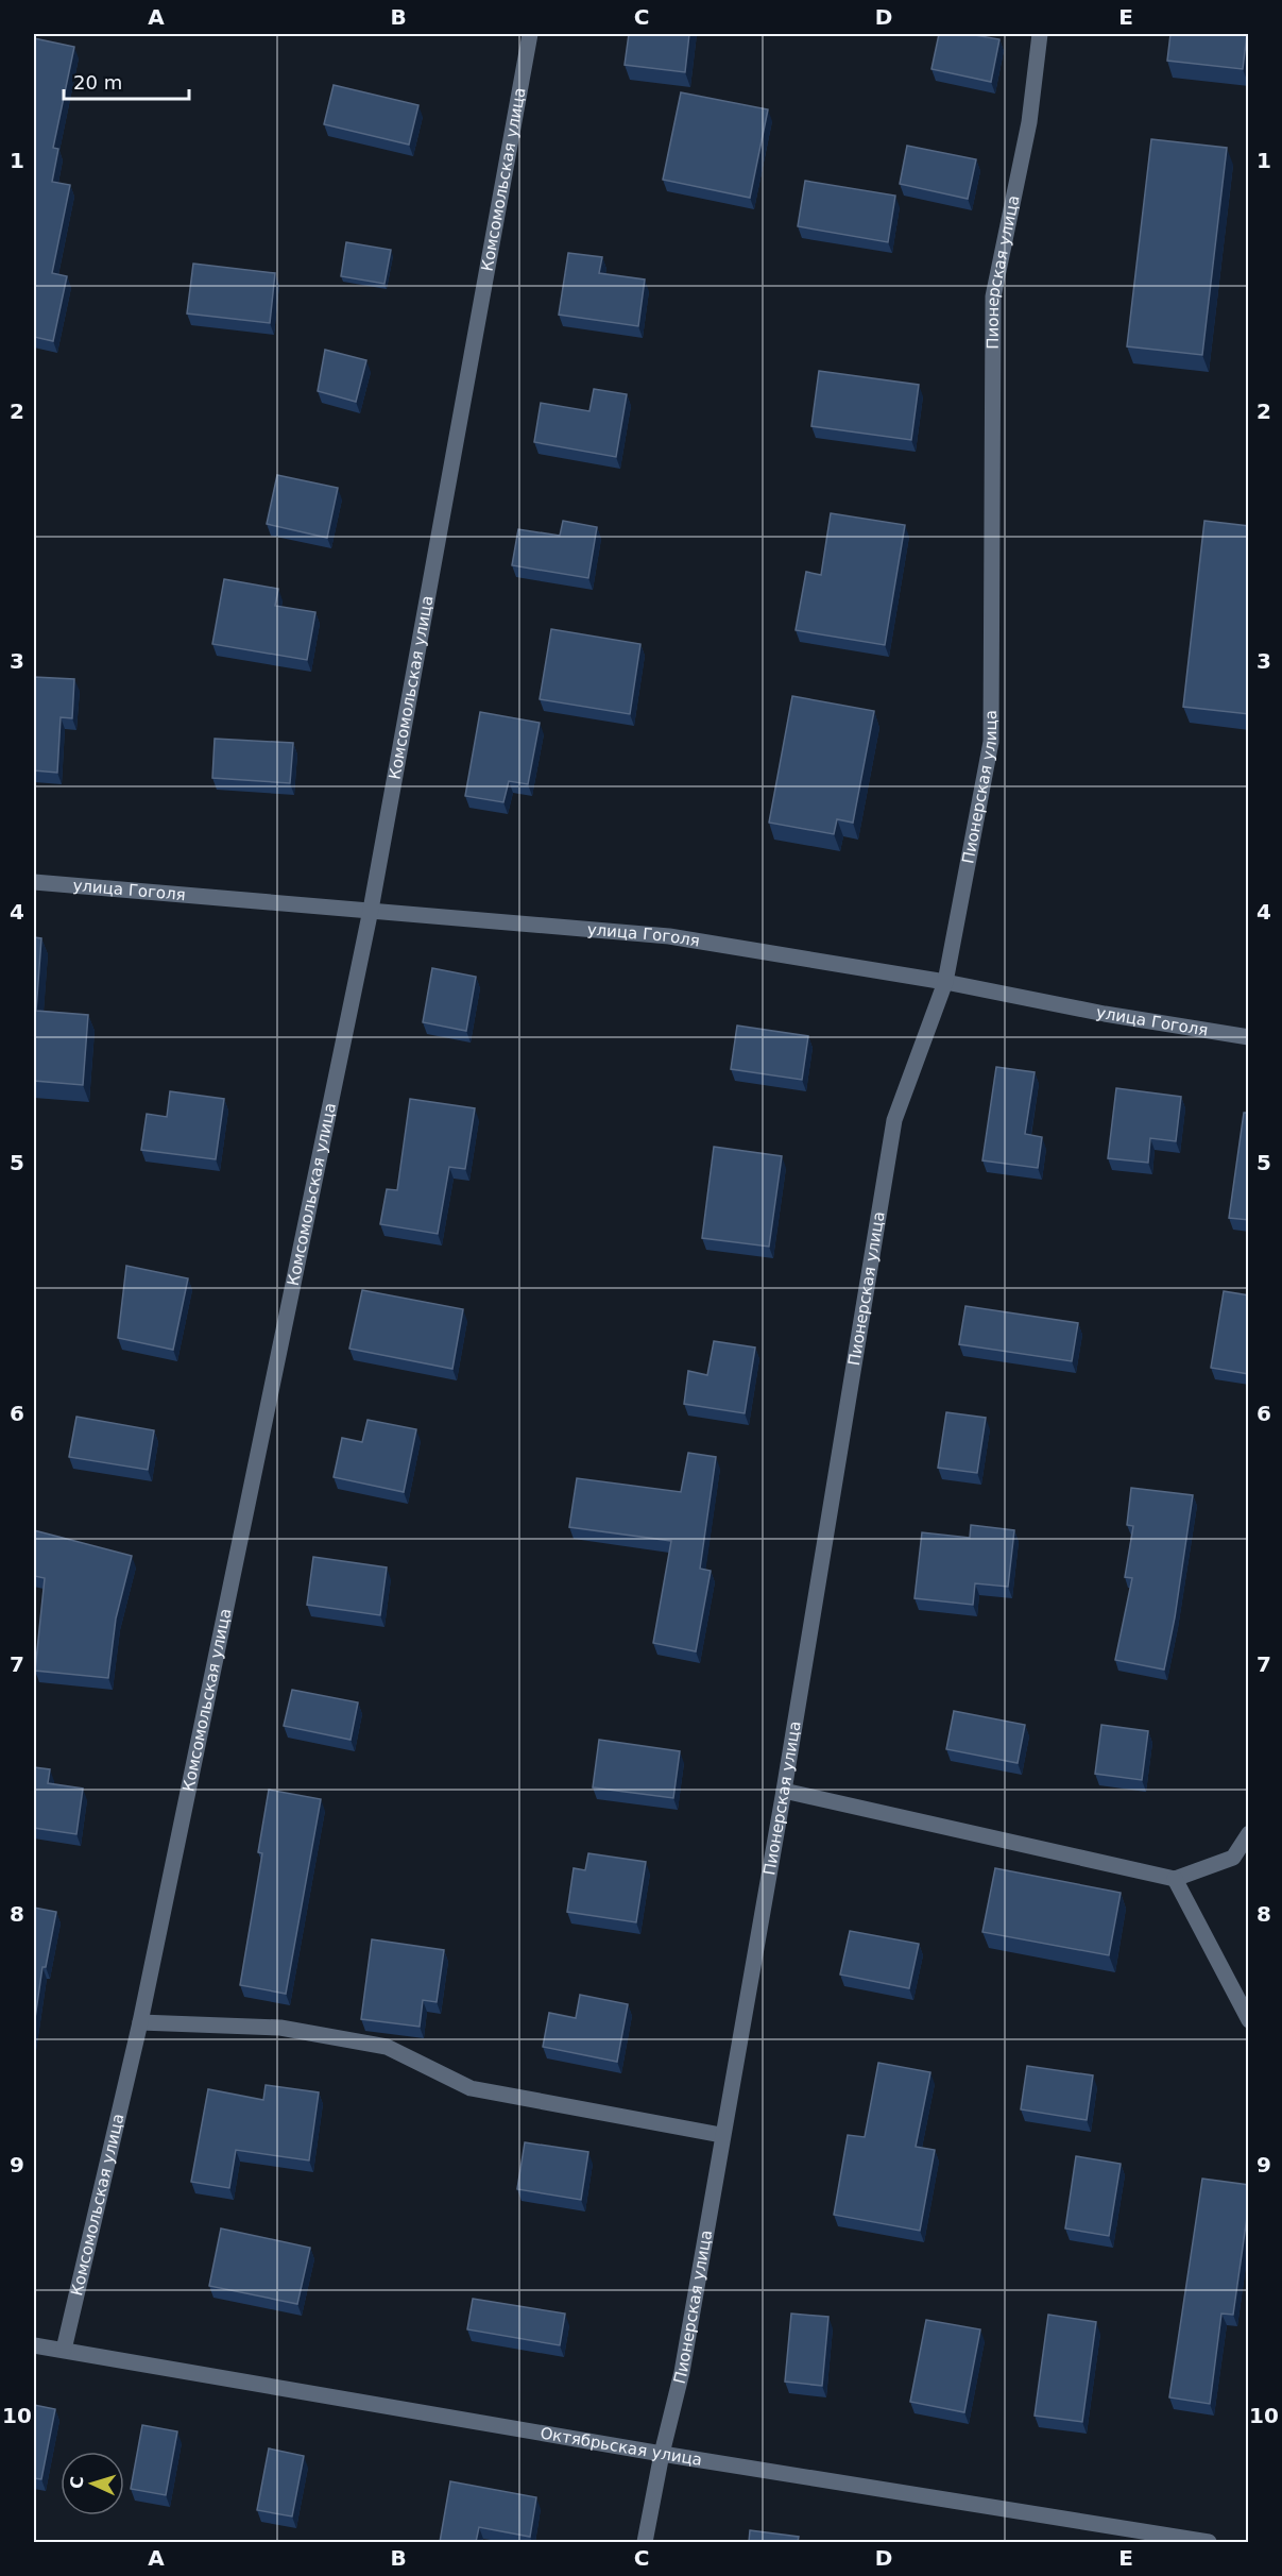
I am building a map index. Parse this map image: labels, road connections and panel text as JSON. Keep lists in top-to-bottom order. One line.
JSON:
{"streets":{"street":["Комсомольская улица","Пионерская улица","улица Гоголя","Октябрьская улица"]},"crossings":[["Комсомольская улица","улица Гоголя"],["Комсомольская улица","Октябрьская улица"],["Пионерская улица","улица Гоголя"],["Пионерская улица","Октябрьская улица"]],"scale_bar":"20 m","north":"left","grid":{"columns":["A","B","C","D","E"],"rows":["1","2","3","4","5","6","7","8","9","10"]}}
